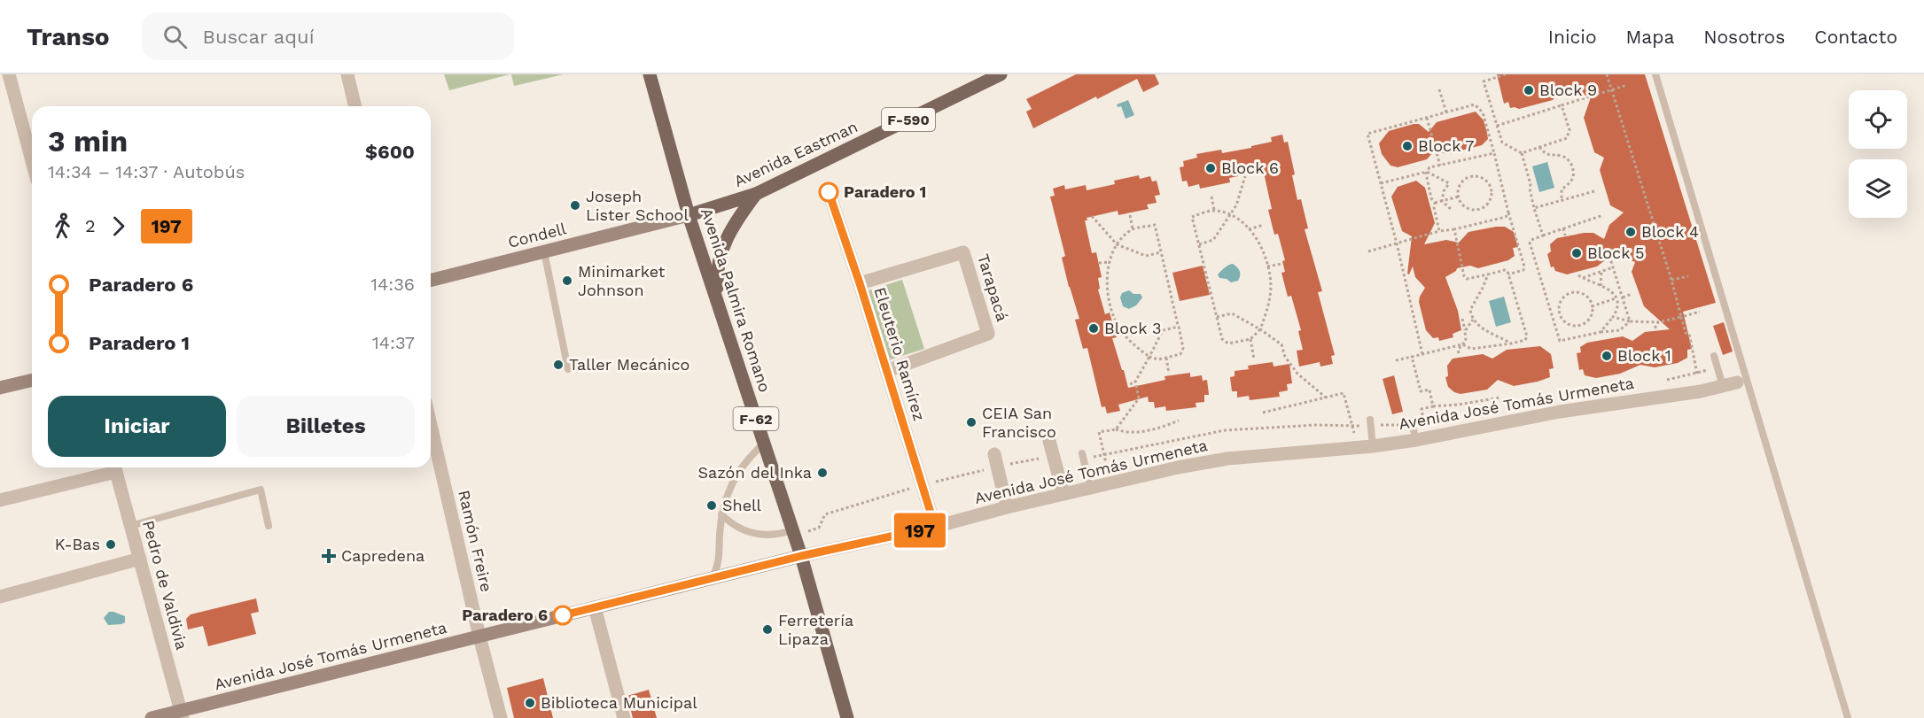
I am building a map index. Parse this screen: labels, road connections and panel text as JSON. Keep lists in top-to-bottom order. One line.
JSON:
{"streets":{"main road":["F-590","Avenida Eastman","Avenida Palmira Romano","F-62"],"street":["Condell","Tarapacá","Eleuterio Ramírez","Avenida José Tomás Urmeneta","Ramón Freire","Pedro de Valdivia"]},"crossings":[["Avenida Eastman","Condell"],["Avenida Eastman","Avenida Palmira Romano"],["Condell","Avenida Palmira Romano"],["Tarapacá","Eleuterio Ramírez"],["Avenida Palmira Romano","Avenida José Tomás Urmeneta"],["Eleuterio Ramírez","Avenida José Tomás Urmeneta"],["Avenida José Tomás Urmeneta","Ramón Freire"],["Avenida José Tomás Urmeneta","Pedro de Valdivia"]],"places":{"other":["Block 9","Block 7","Block 6","Paradero 1","Joseph Lister School","Block 4","Block 5","Minimarket Johnson","Block 3","Block 1","Taller Mecánico","CEIA San Francisco","Sazón del Inka","Shell","K-Bas","Paradero 6","Ferretería Lipaza","Biblioteca Municipal"],"health":["Capredena"]},"lines":["bus line 197"],"page":{"header":"Transo","search":"Buscar aquí","nav":["Inicio","Mapa","Nosotros","Contacto"],"on_map":"197","heading":["3 min","14:34 – 14:37 · Autobús","$600"],"legs":["2","197"],"list":[{"name":"Paradero 6","value":"14:36"},{"name":"Paradero 1","value":"14:37"}],"buttons":["Iniciar","Billetes"]}}
